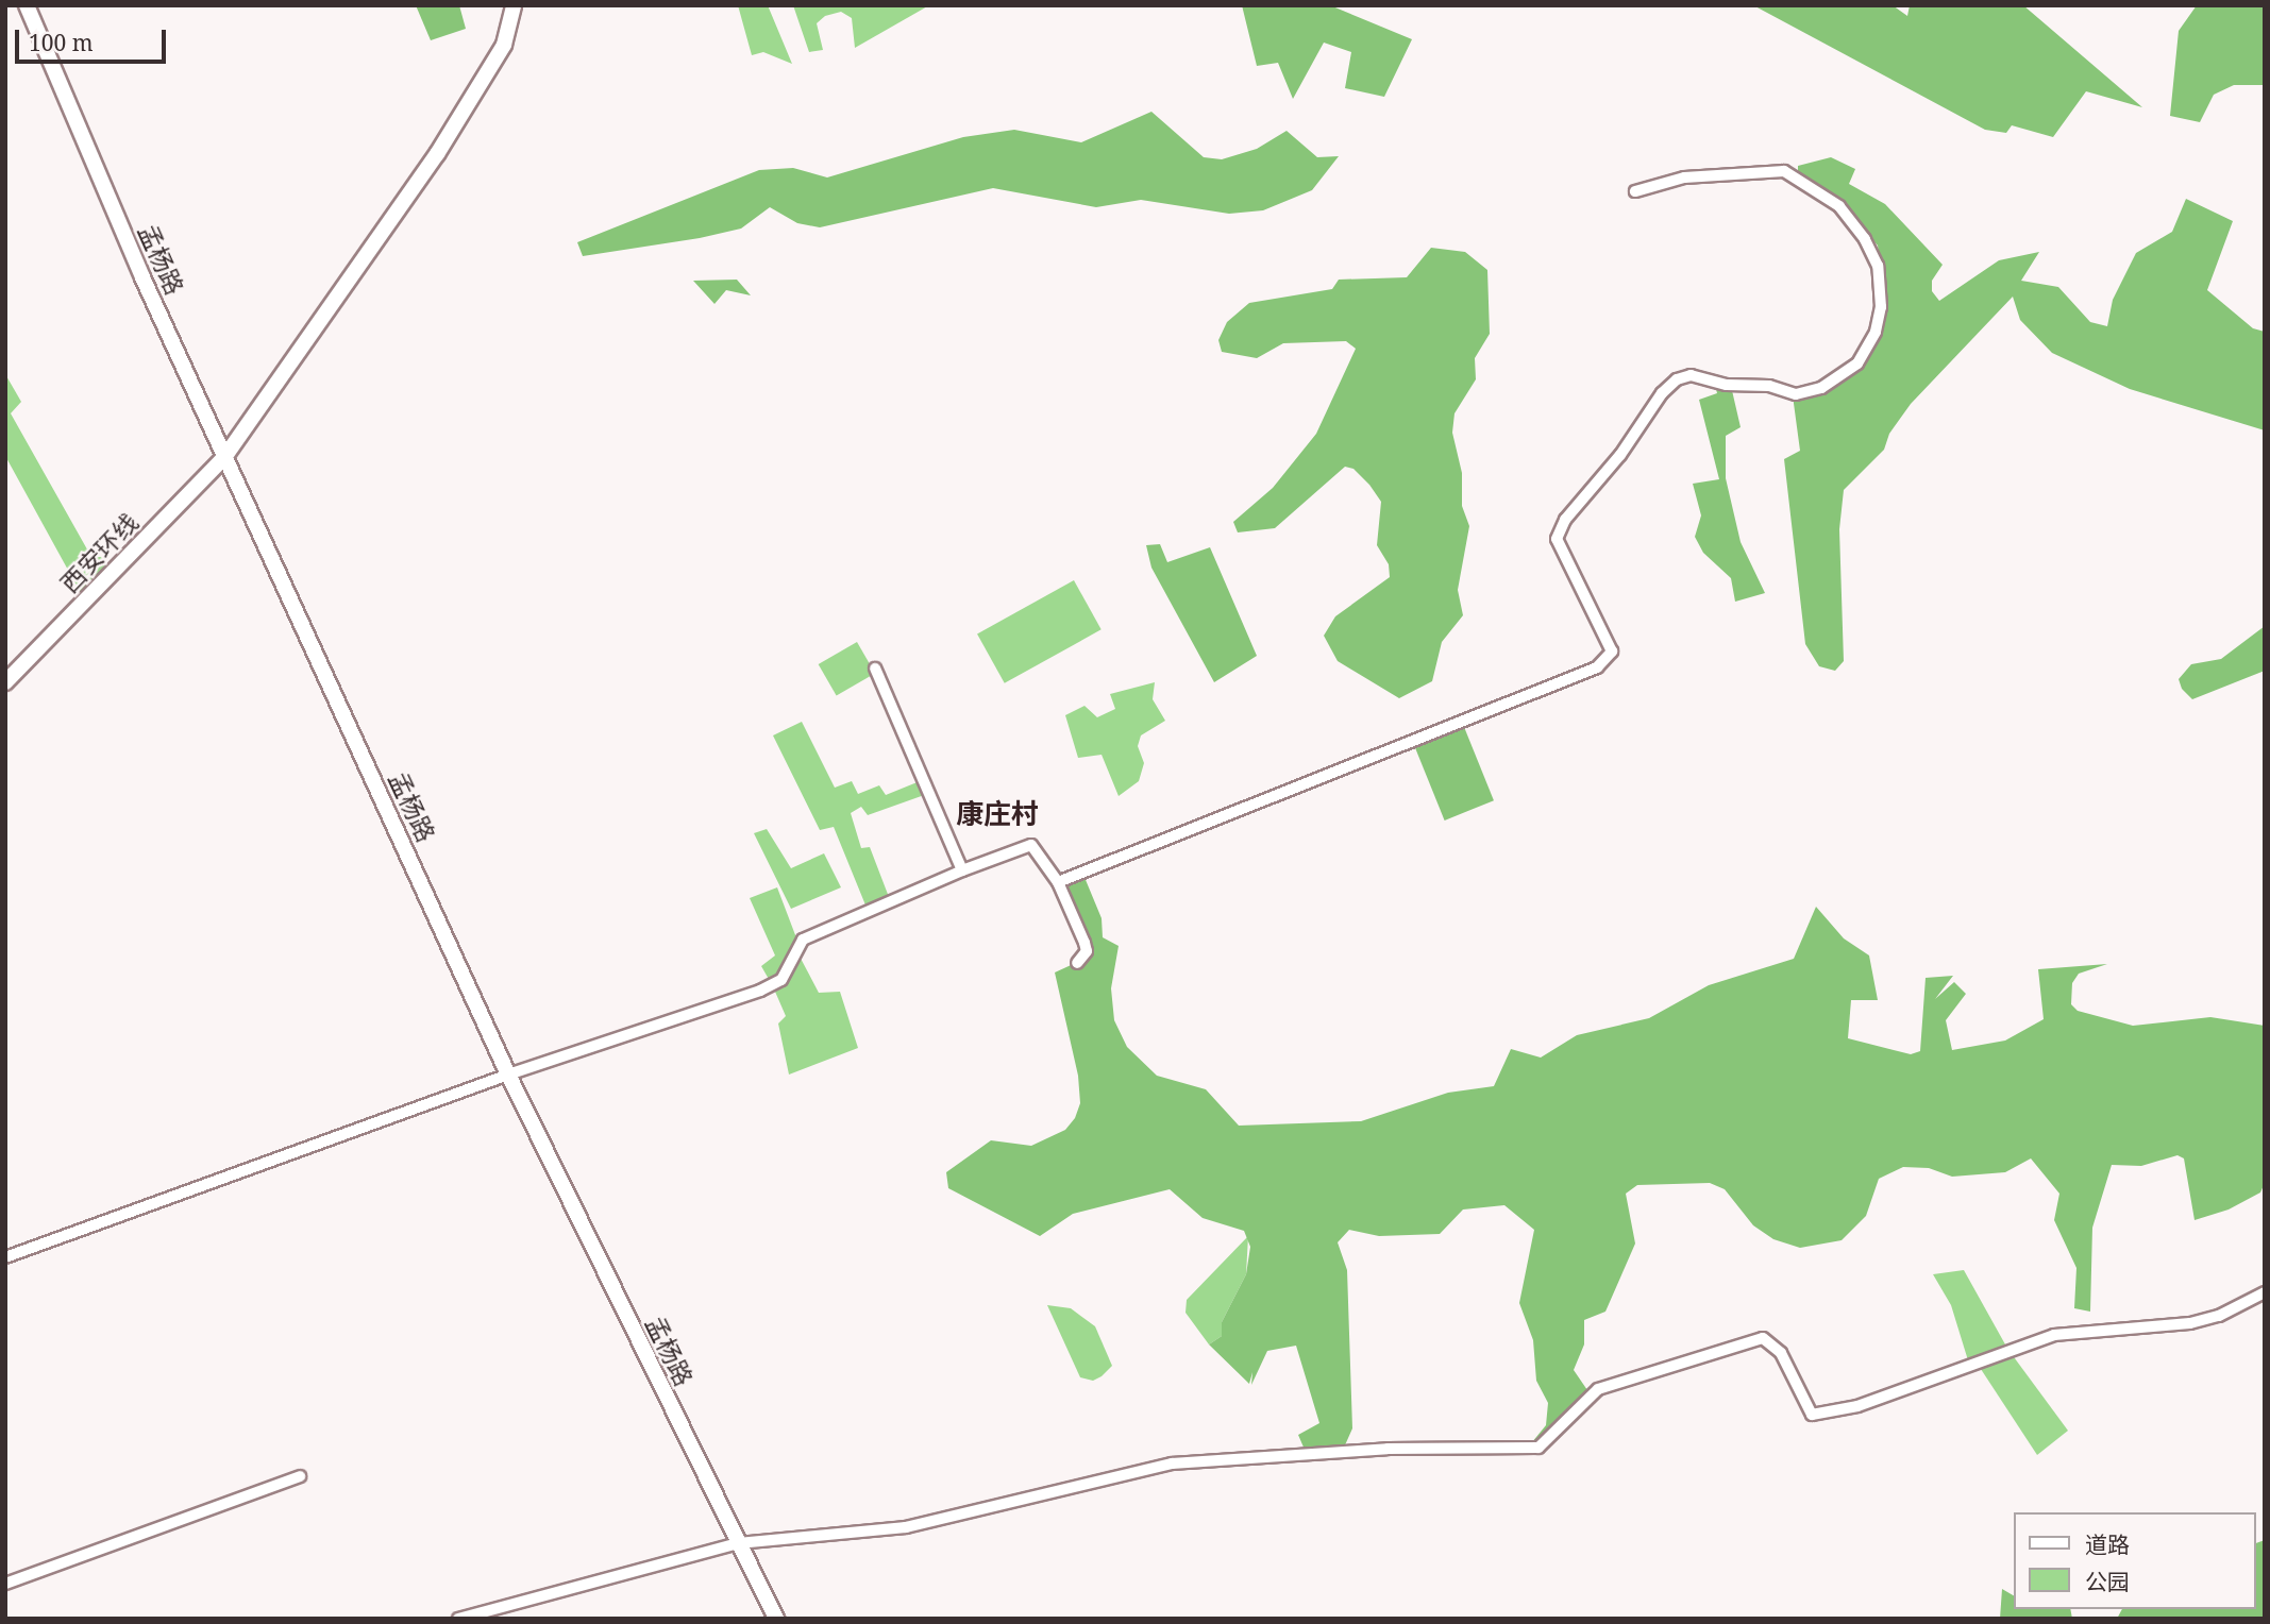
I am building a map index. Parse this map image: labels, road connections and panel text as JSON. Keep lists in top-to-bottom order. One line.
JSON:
{"streets":{"main road":["孟杨路","西安环线"]},"crossings":[["孟杨路","西安环线"]],"districts":["康庄村"],"legend":["道路","公园"],"scale_bar":"100 m"}
